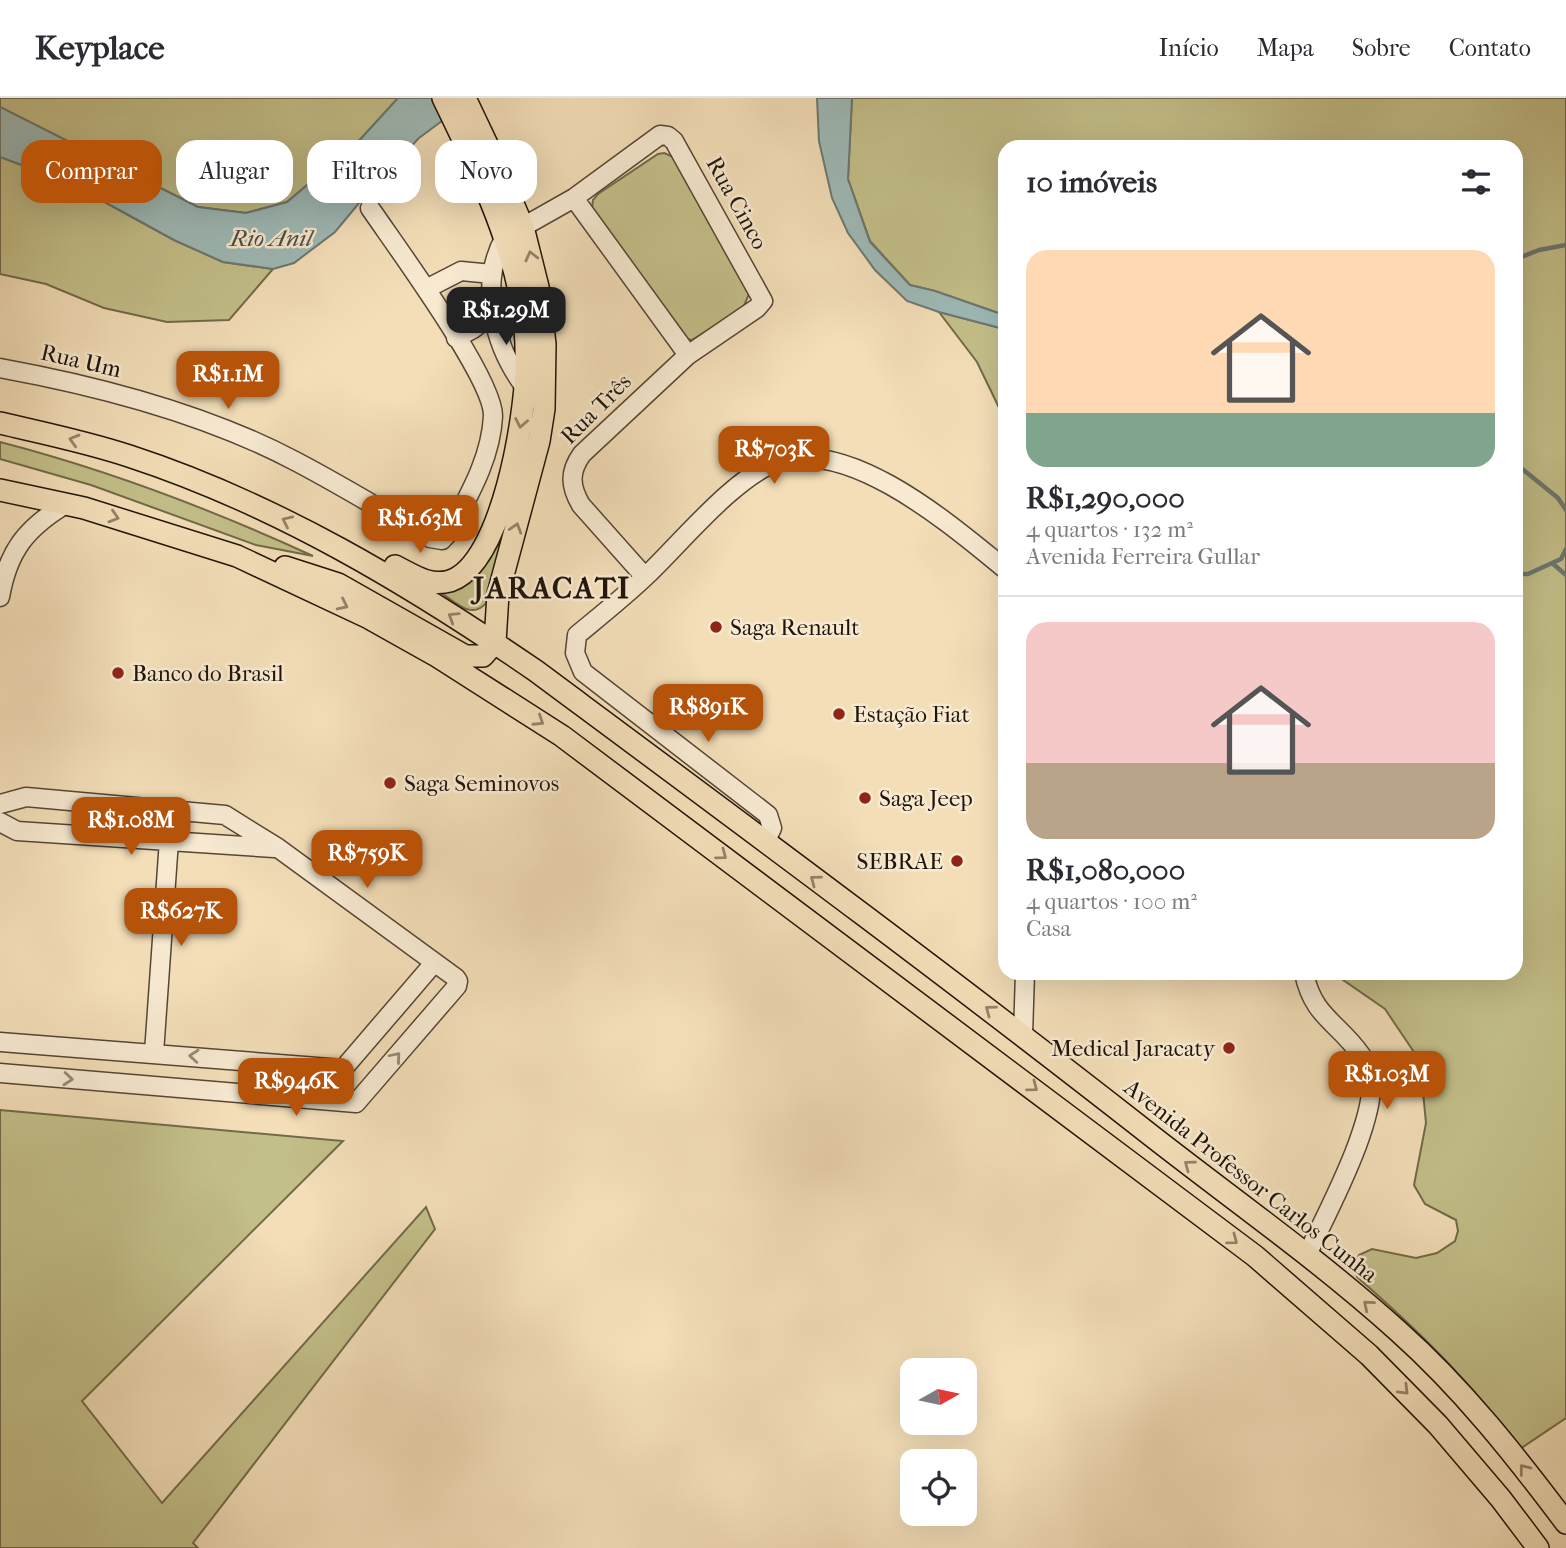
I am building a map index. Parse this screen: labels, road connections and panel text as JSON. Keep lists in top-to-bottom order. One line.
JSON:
{"streets":{"main road":["Avenida Professor Carlos Cunha"],"street":["Rua Cinco","Rua Um","Rua Três"]},"crossings":[["Rua Cinco","Rua Três"]],"districts":["JARACATI"],"water":["Rio Anil"],"places":["Saga Renault","Banco do Brasil","Estação Fiat","Saga Seminovos","Saga Jeep","SEBRAE","Medical Jaracaty"],"north":"right","page":{"header":"Keyplace","nav":["Início","Mapa","Sobre","Contato"],"chip":["Comprar","Alugar","Filtros","Novo"],"heading":"10 imóveis","list":[{"name":"R$1,290,000","note":"4 quartos · 132 m² · Avenida Ferreira Gullar"},{"name":"R$1,080,000","note":"4 quartos · 100 m² · Casa"}],"price":["R$1.29M","R$1.1M","R$703K","R$1.63M","R$891K","R$1.08M","R$759K","R$627K","R$1.03M","R$946K"]}}
